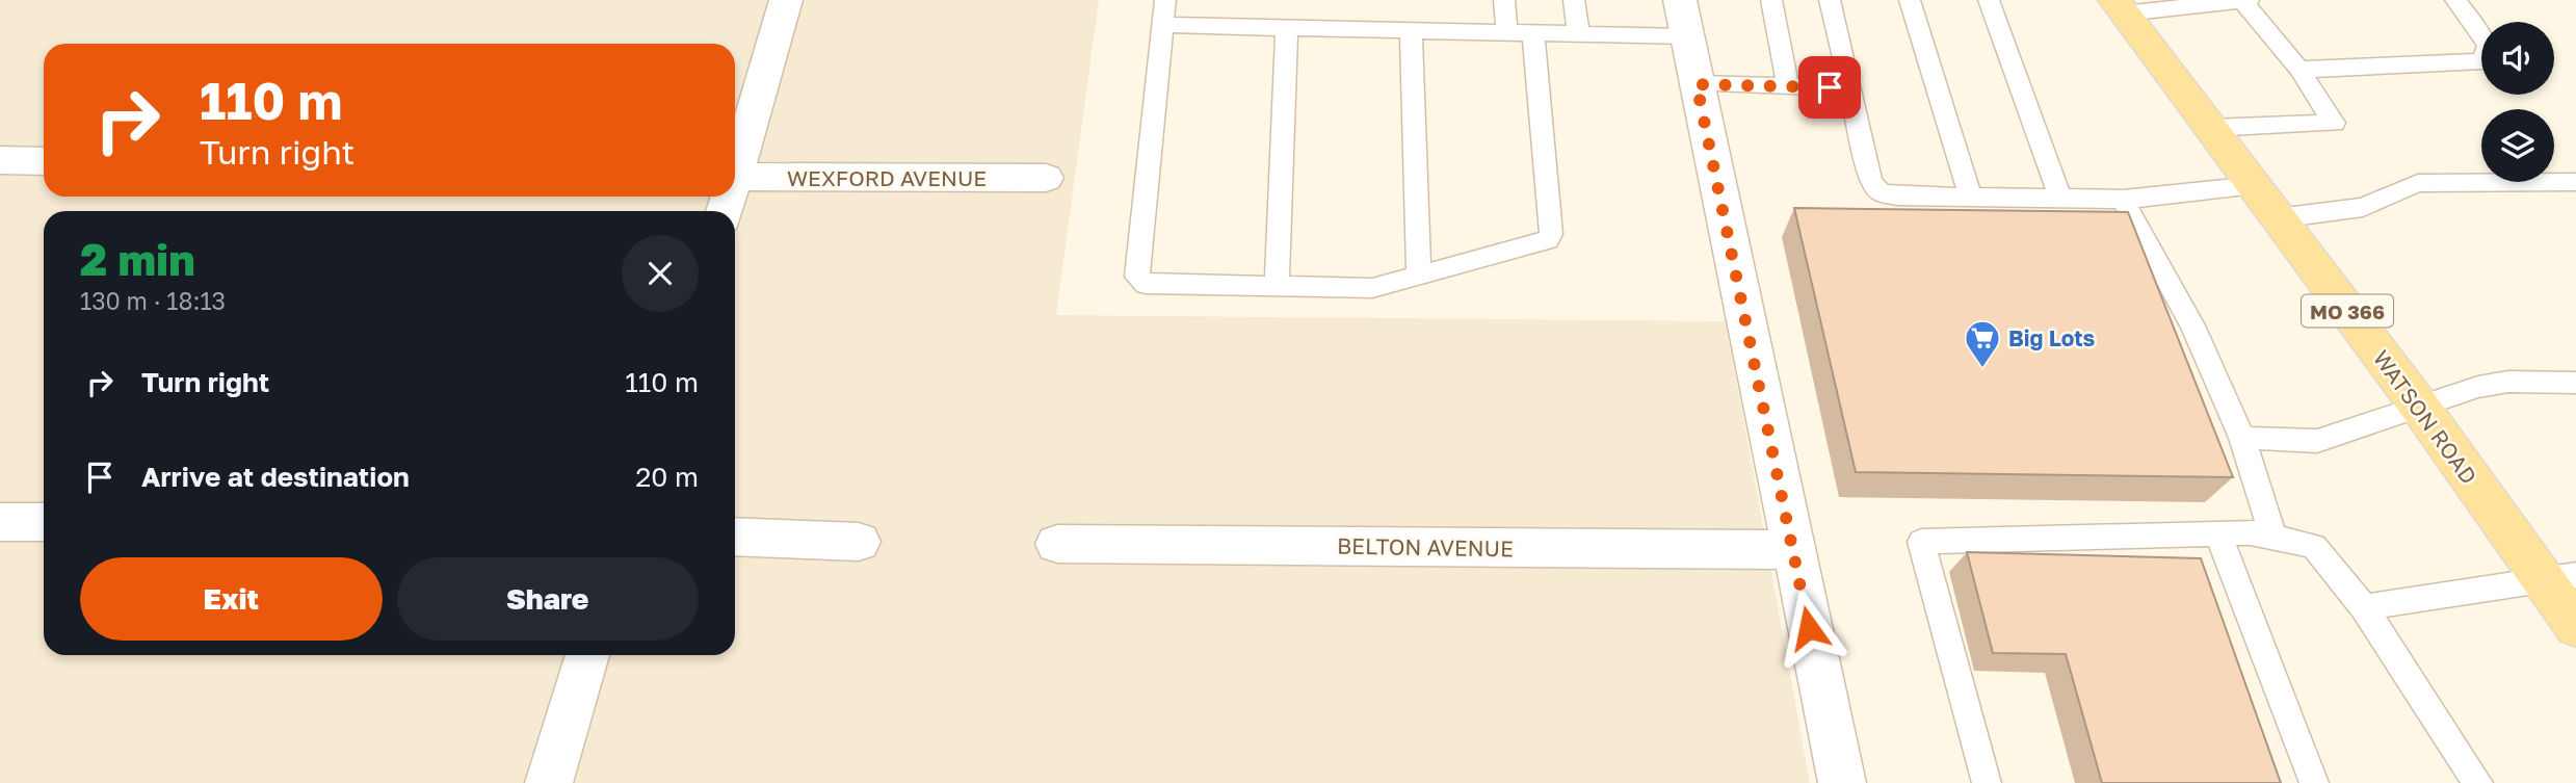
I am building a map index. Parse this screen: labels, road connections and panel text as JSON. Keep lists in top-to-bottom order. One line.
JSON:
{"streets":{"main road":["MO 366","WATSON ROAD"],"street":["WEXFORD AVENUE","BELTON AVENUE"]},"places":{"supermarket":["Big Lots"]},"page":{"turn":["110 m","Turn right"],"heading":["2 min","130 m · 18:13"],"list":[{"name":"Turn right","value":"110 m"},{"name":"Arrive at destination","value":"20 m"}],"buttons":["Exit","Share"]}}
